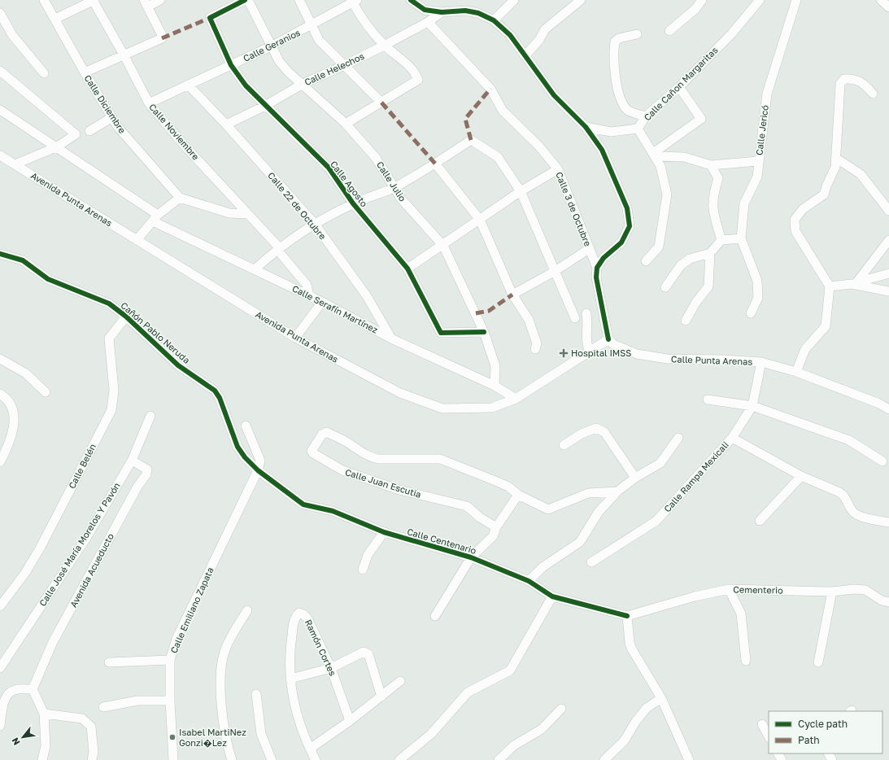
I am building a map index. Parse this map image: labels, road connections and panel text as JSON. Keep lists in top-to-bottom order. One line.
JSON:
{"streets":{"street":["Calle Geranios","Calle Helechos","Calle Cañon Margaritas","Calle Diciembre","Calle Jericó","Calle Noviembre","Calle Julio","Calle Agosto","Avenida Punta Arenas","Calle 22 de Octubre","Calle 3 de Octubre","Calle Serafín Martínez","Cañón Pablo Neruda","Calle Punta Arenas","Calle Belén","Calle Rampa Mexicali","Calle Juan Escutia","Calle Centenario","Calle José María Morelos Y Pavón","Avenida Acueducto","Cementerio","Calle Emiliano Zapata","Ramón Cortes"]},"crossings":[["Calle Geranios","Calle Noviembre"],["Calle Geranios","Calle Julio"],["Calle Geranios","Calle Agosto"],["Calle Geranios","Calle 22 de Octubre"],["Calle Helechos","Calle Julio"],["Calle Helechos","Calle Agosto"],["Calle Helechos","Calle 22 de Octubre"],["Calle Helechos","Calle 3 de Octubre"],["Calle Noviembre","Calle Serafín Martínez"],["Calle Julio","Calle Agosto"],["Calle Julio","Calle Serafín Martínez"],["Avenida Punta Arenas","Calle Serafín Martínez"],["Avenida Punta Arenas","Calle Punta Arenas"],["Calle 22 de Octubre","Calle Serafín Martínez"],["Cañón Pablo Neruda","Calle Belén"],["Cañón Pablo Neruda","Calle Centenario"],["Cañón Pablo Neruda","Calle Emiliano Zapata"],["Calle Punta Arenas","Calle Rampa Mexicali"],["Calle Centenario","Cementerio"],["Calle Centenario","Calle Emiliano Zapata"],["Calle José María Morelos Y Pavón","Avenida Acueducto"]],"places":{"health":["Hospital IMSS"],"other":["Isabel MartiNez Gonzi�Lez"]},"legend":["Cycle path","Path"],"north":"bottom left"}
